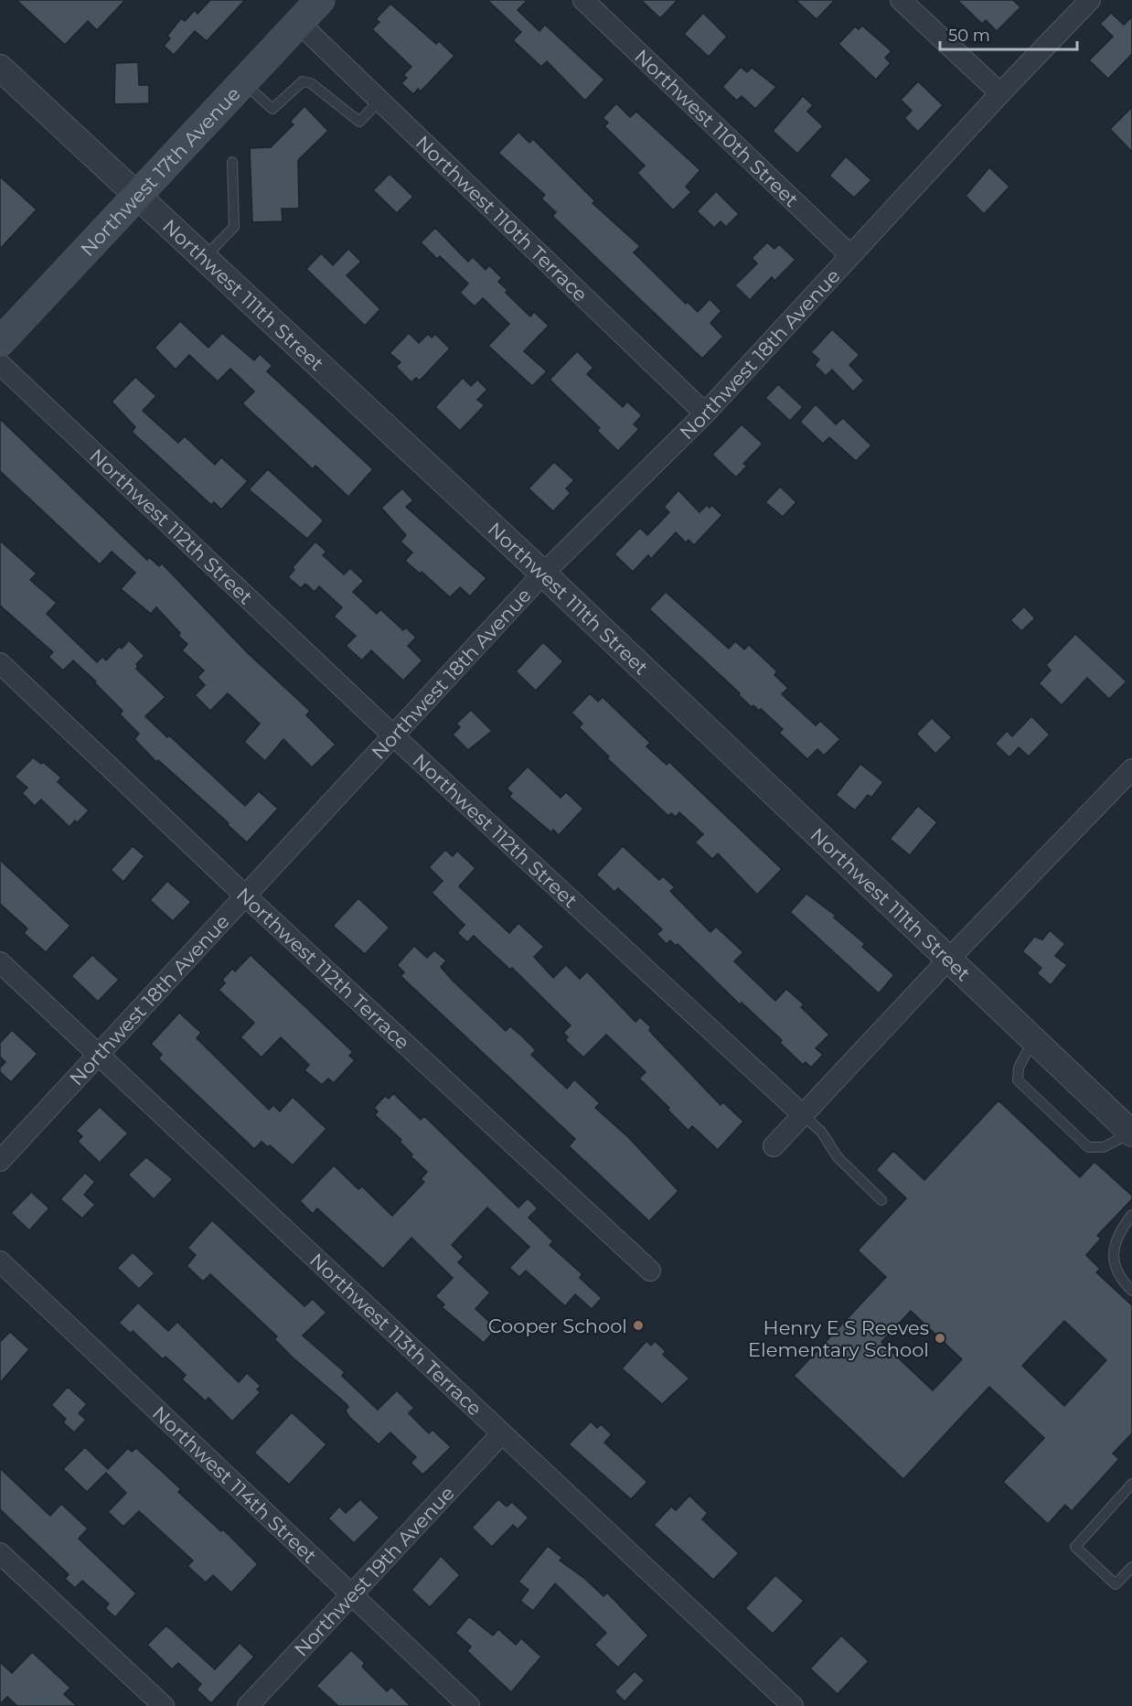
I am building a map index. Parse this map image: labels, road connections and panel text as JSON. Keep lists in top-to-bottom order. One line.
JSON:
{"streets":{"main road":["Northwest 17th Avenue"],"street":["Northwest 110th Street","Northwest 110th Terrace","Northwest 111th Street","Northwest 18th Avenue","Northwest 112th Street","Northwest 112th Terrace","Northwest 113th Terrace","Northwest 114th Street","Northwest 19th Avenue"]},"crossings":[["Northwest 110th Street","Northwest 18th Avenue"],["Northwest 17th Avenue","Northwest 110th Terrace"],["Northwest 17th Avenue","Northwest 111th Street"],["Northwest 110th Terrace","Northwest 18th Avenue"],["Northwest 111th Street","Northwest 18th Avenue"],["Northwest 18th Avenue","Northwest 112th Street"],["Northwest 18th Avenue","Northwest 112th Terrace"],["Northwest 18th Avenue","Northwest 113th Terrace"],["Northwest 113th Terrace","Northwest 19th Avenue"],["Northwest 114th Street","Northwest 19th Avenue"]],"places":["Cooper School","Henry E S Reeves Elementary School"],"scale_bar":"50 m"}
